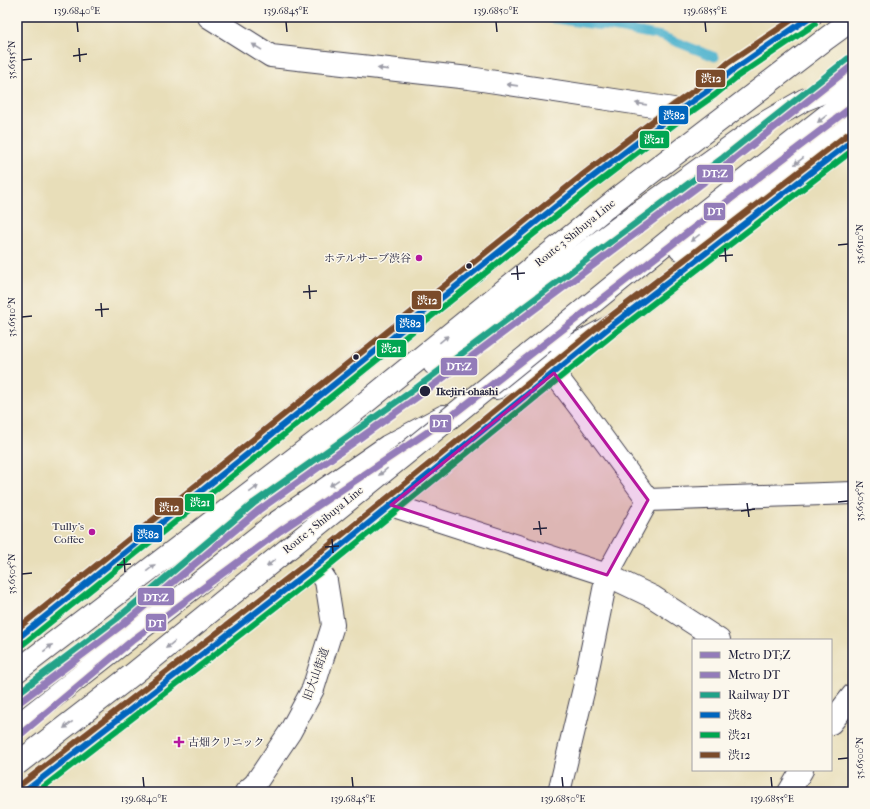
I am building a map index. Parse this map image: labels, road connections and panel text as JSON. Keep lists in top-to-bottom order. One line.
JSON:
{"streets":{"main road":["Route 3 Shibuya Line","旧大山街道"]},"places":{"other":["ホテルサーブ渋谷","Ikejiri-ohashi","Tully's Coffee"],"health":["古畑クリニック"]},"lines":["transit line 渋82","transit line 渋12","transit line 渋21","rail line DT","metro line DT;Z","metro line DT"],"legend":["Metro DT;Z","Metro DT","Railway DT","渋82","渋21","渋12"],"coordinates":["139.6840°E","139.6845°E","139.6850°E","139.6855°E","35.6515°N","35.6510°N","35.6505°N","35.6500°N"]}
